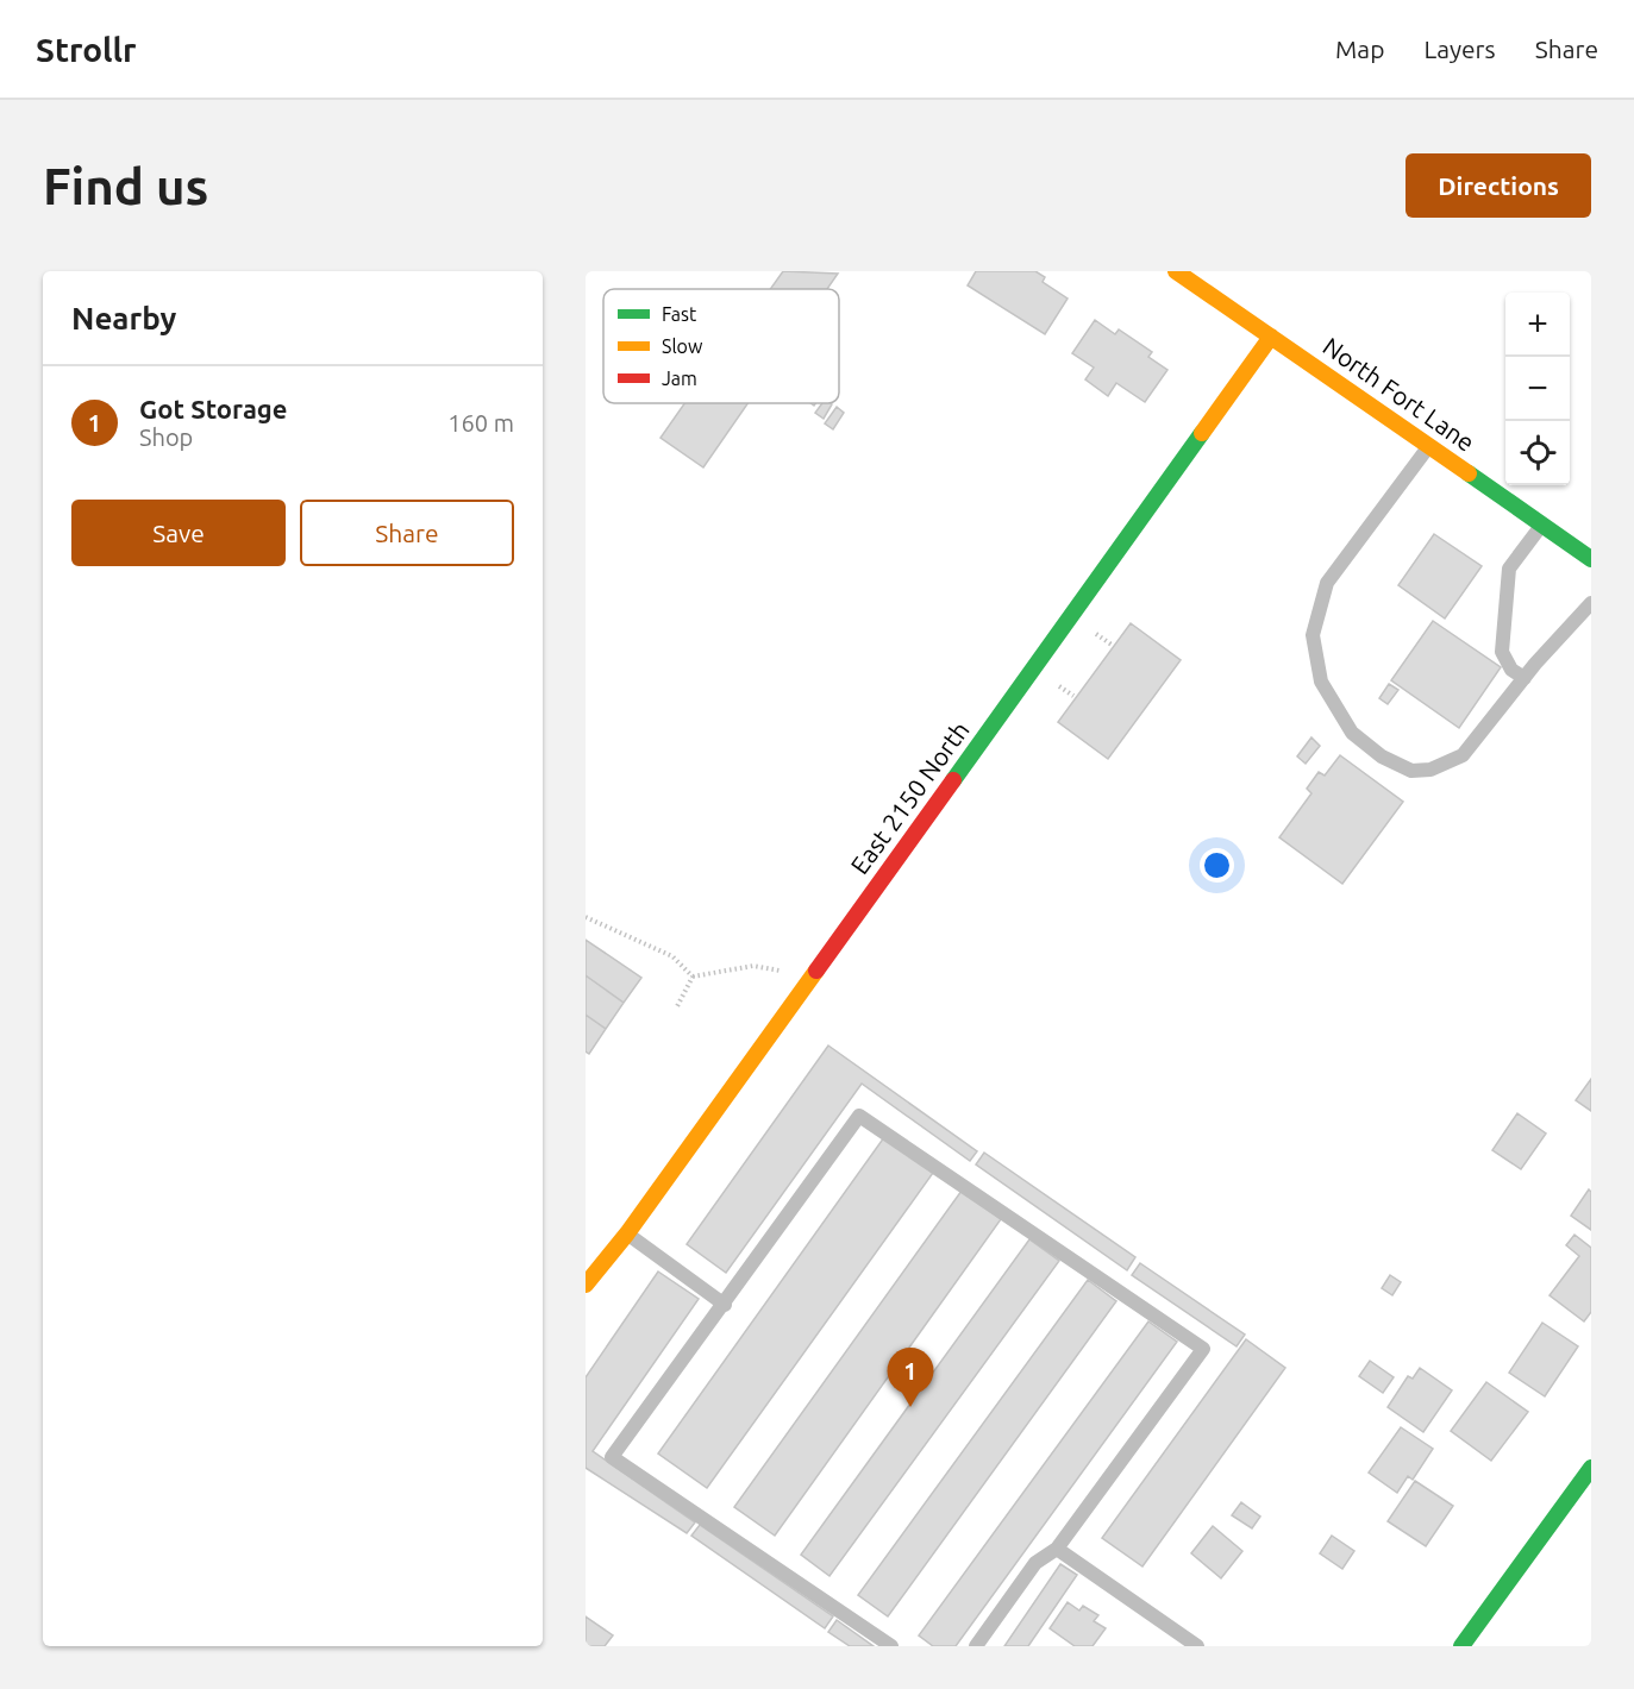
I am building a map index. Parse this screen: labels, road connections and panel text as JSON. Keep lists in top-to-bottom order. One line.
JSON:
{"streets":{"street":["North Fort Lane","East 2150 North"]},"crossings":[["North Fort Lane","East 2150 North"]],"legend":["Fast","Slow","Jam"],"page":{"header":"Strollr","nav":["Map","Layers","Share"],"buttons":["Directions",["Save","Share"]],"title":"Find us","heading":"Nearby","map_buttons":["+","−"],"list":[{"mark":"1","name":"Got Storage","note":"Shop","value":"160 m"}],"pins":"1"}}
